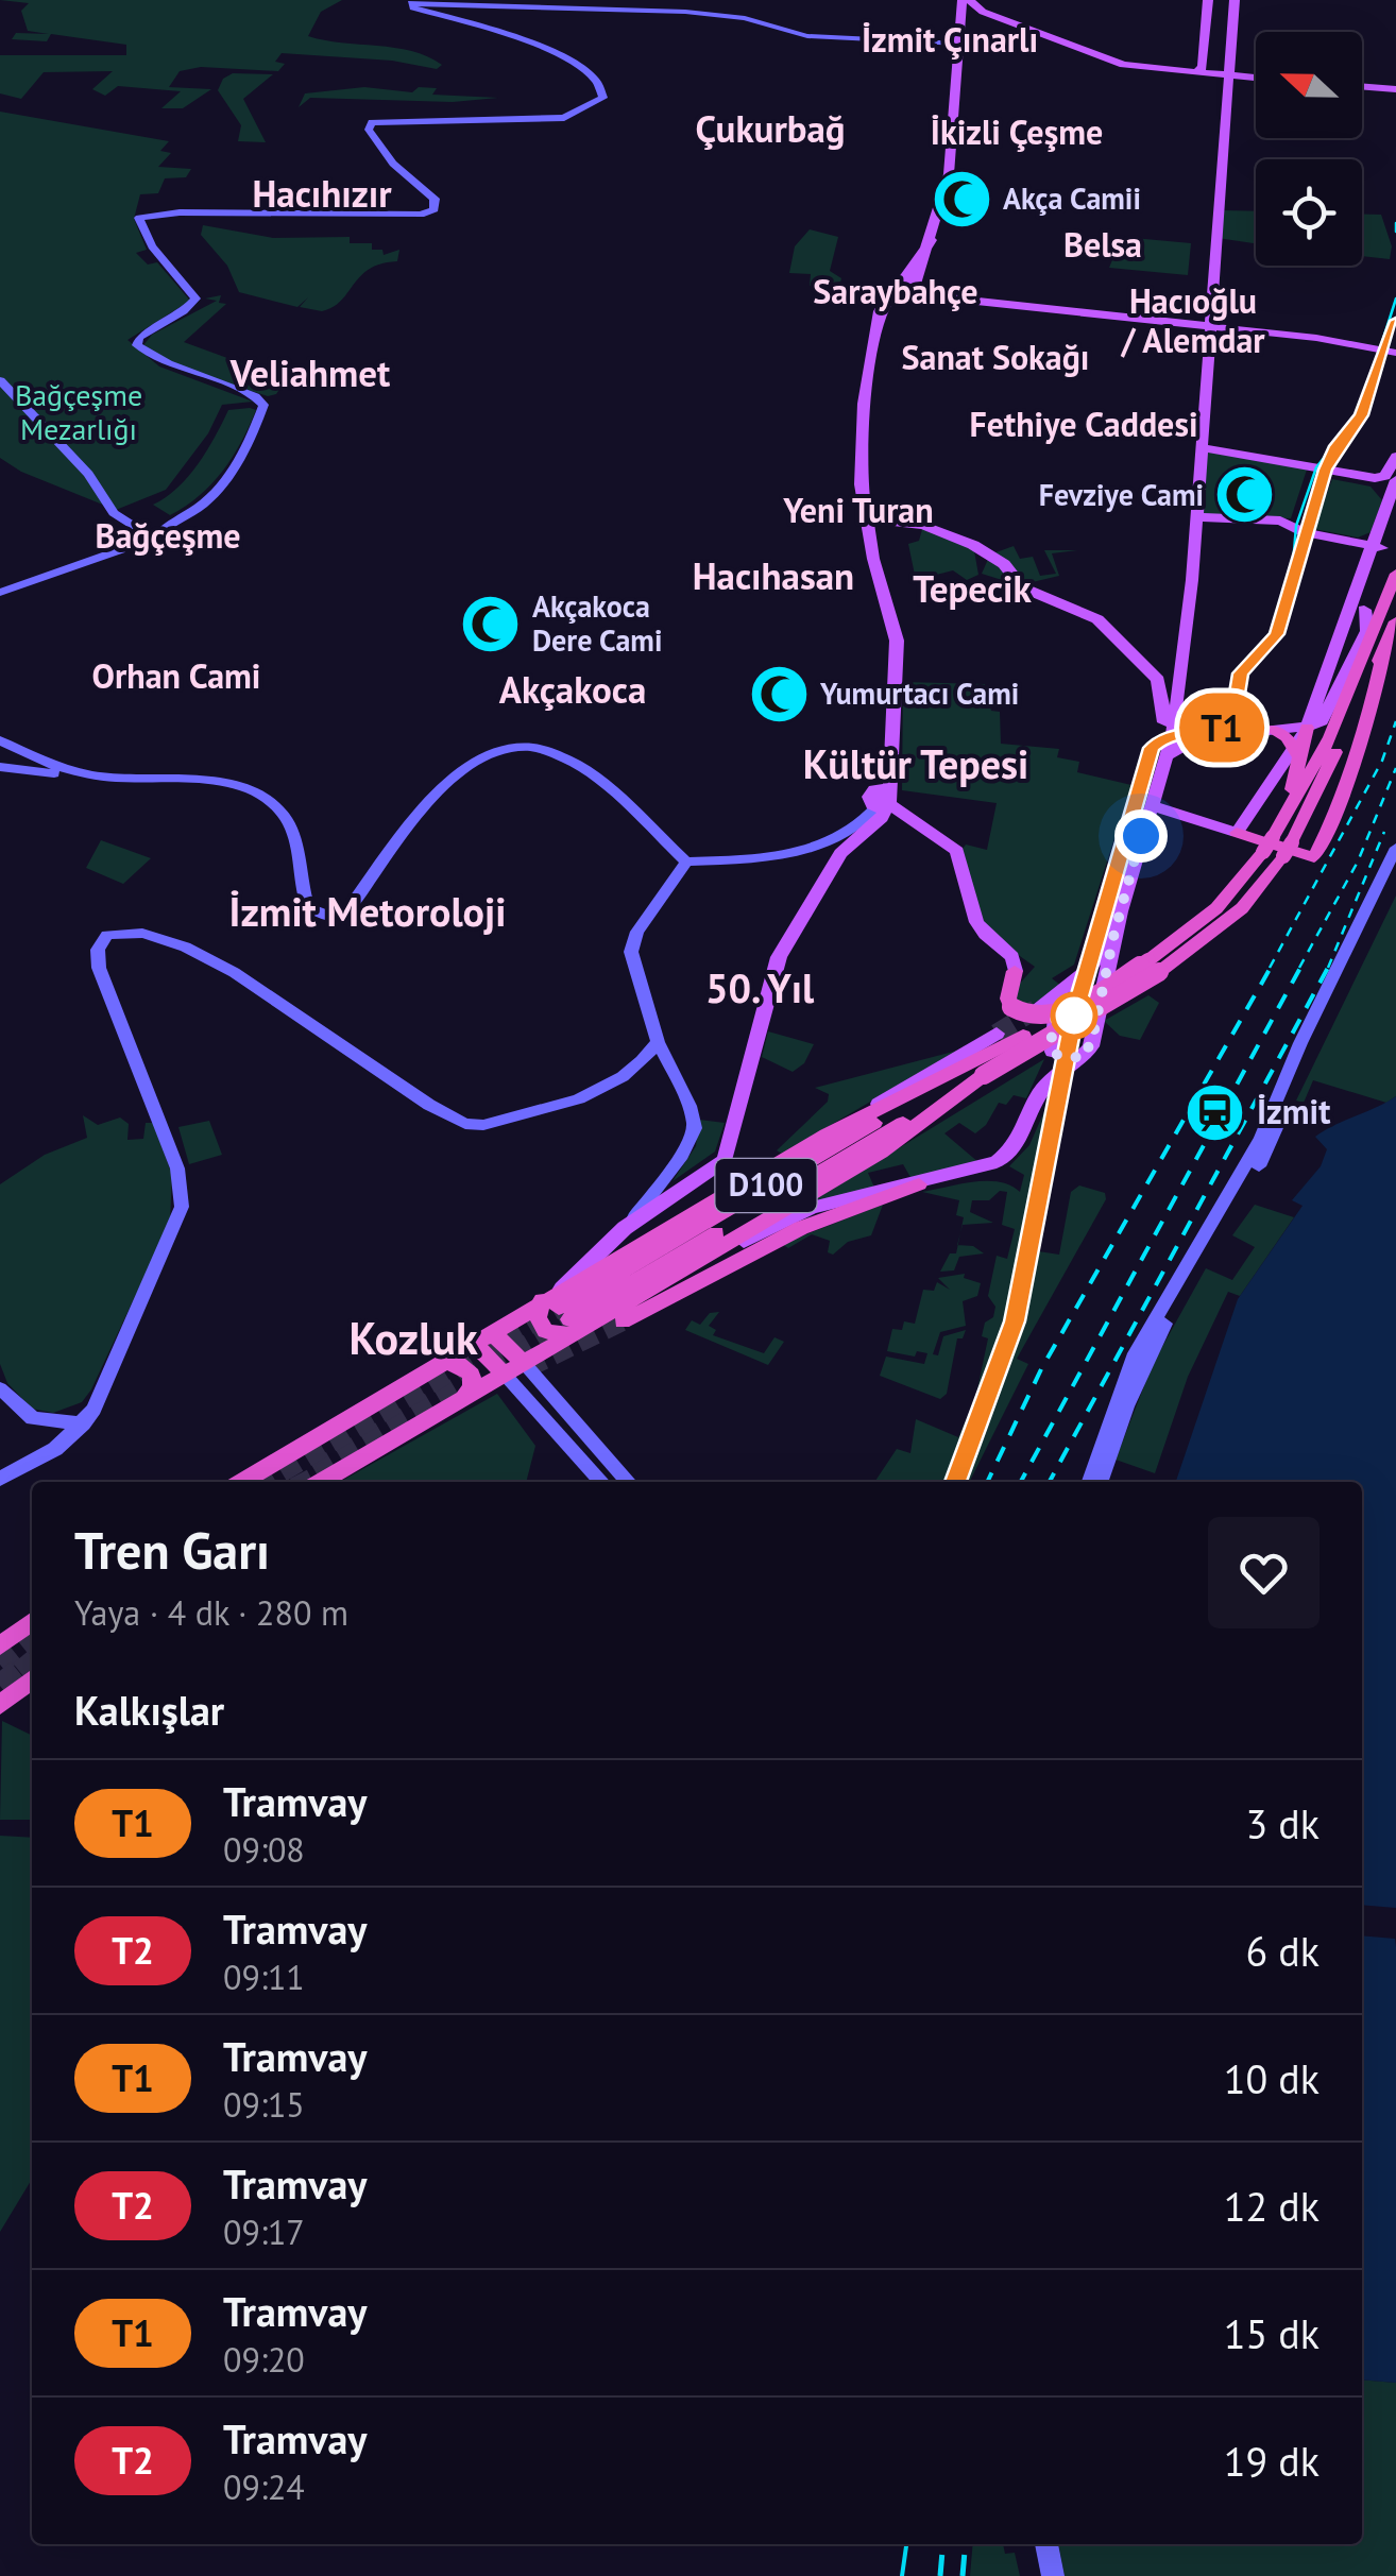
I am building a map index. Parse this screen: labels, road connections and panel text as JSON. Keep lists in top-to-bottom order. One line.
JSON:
{"streets":{"highway":["D100"]},"districts":["İzmit Çınarlı","Çukurbağ","İkizli Çeşme","Hacıhızır","Belsa","Saraybahçe","Hacıoğlu / Alemdar","Sanat Sokağı","Veliahmet","Fethiye Caddesi","Yeni Turan","Bağçeşme","Hacıhasan","Tepecik","Orhan Cami","Akçakoca","Kültür Tepesi","İzmit Metoroloji","50. Yıl","Kozluk"],"parks":["Bağçeşme Mezarlığı"],"places":{"mosque":["Akça Camii","Fevziye Cami","Akçakoca Dere Cami","Yumurtacı Cami"],"station":["İzmit"]},"lines":["tram line T1"],"north":"left","page":{"on_map":"T1","heading":[["Tren Garı","Yaya · 4 dk · 280 m"],"Kalkışlar"],"list":[{"mark":"T1","name":"Tramvay","note":"09:08","value":"3 dk"},{"mark":"T2","name":"Tramvay","note":"09:11","value":"6 dk"},{"mark":"T1","name":"Tramvay","note":"09:15","value":"10 dk"},{"mark":"T2","name":"Tramvay","note":"09:17","value":"12 dk"},{"mark":"T1","name":"Tramvay","note":"09:20","value":"15 dk"},{"mark":"T2","name":"Tramvay","note":"09:24","value":"19 dk"}]}}
